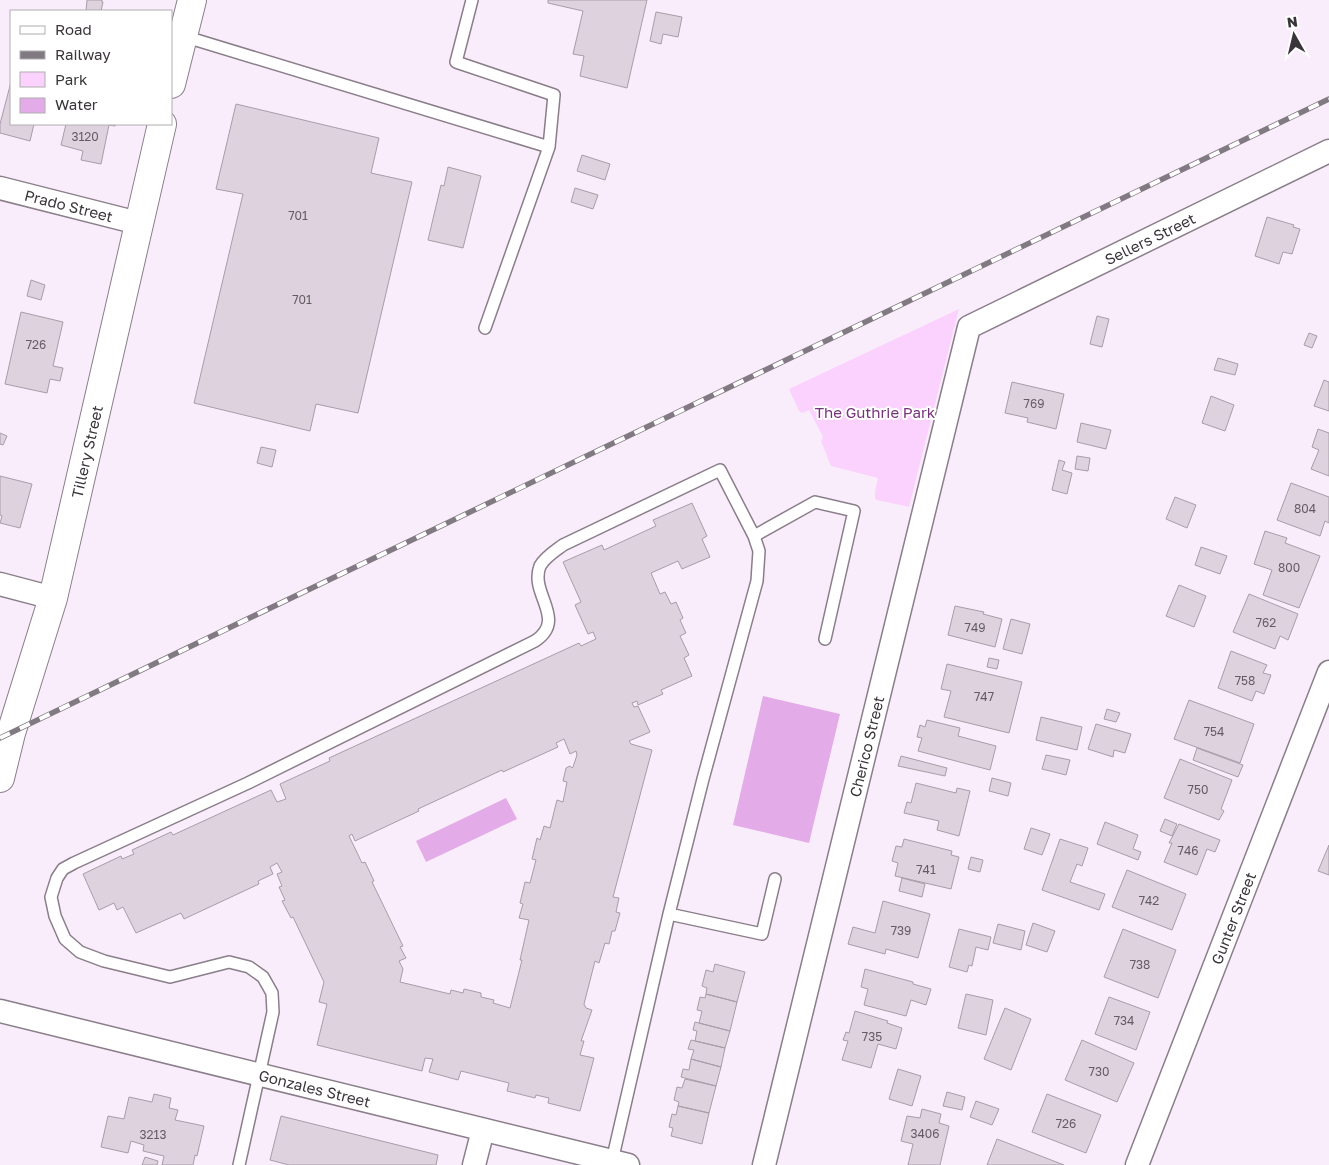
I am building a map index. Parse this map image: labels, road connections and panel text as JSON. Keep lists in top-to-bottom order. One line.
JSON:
{"streets":{"street":["Prado Street","Sellers Street","Tillery Street","Cherico Street","Gunter Street","Gonzales Street"]},"crossings":[["Prado Street","Tillery Street"],["Sellers Street","Cherico Street"]],"parks":["The Guthrie Park"],"house_numbers":["3120","701","701","726","769","804","800","762","749","758","747","754","750","746","741","742","739","738","734","735","730","726","3406","3213"],"legend":["Road","Railway","Park","Water"],"north":"top"}
